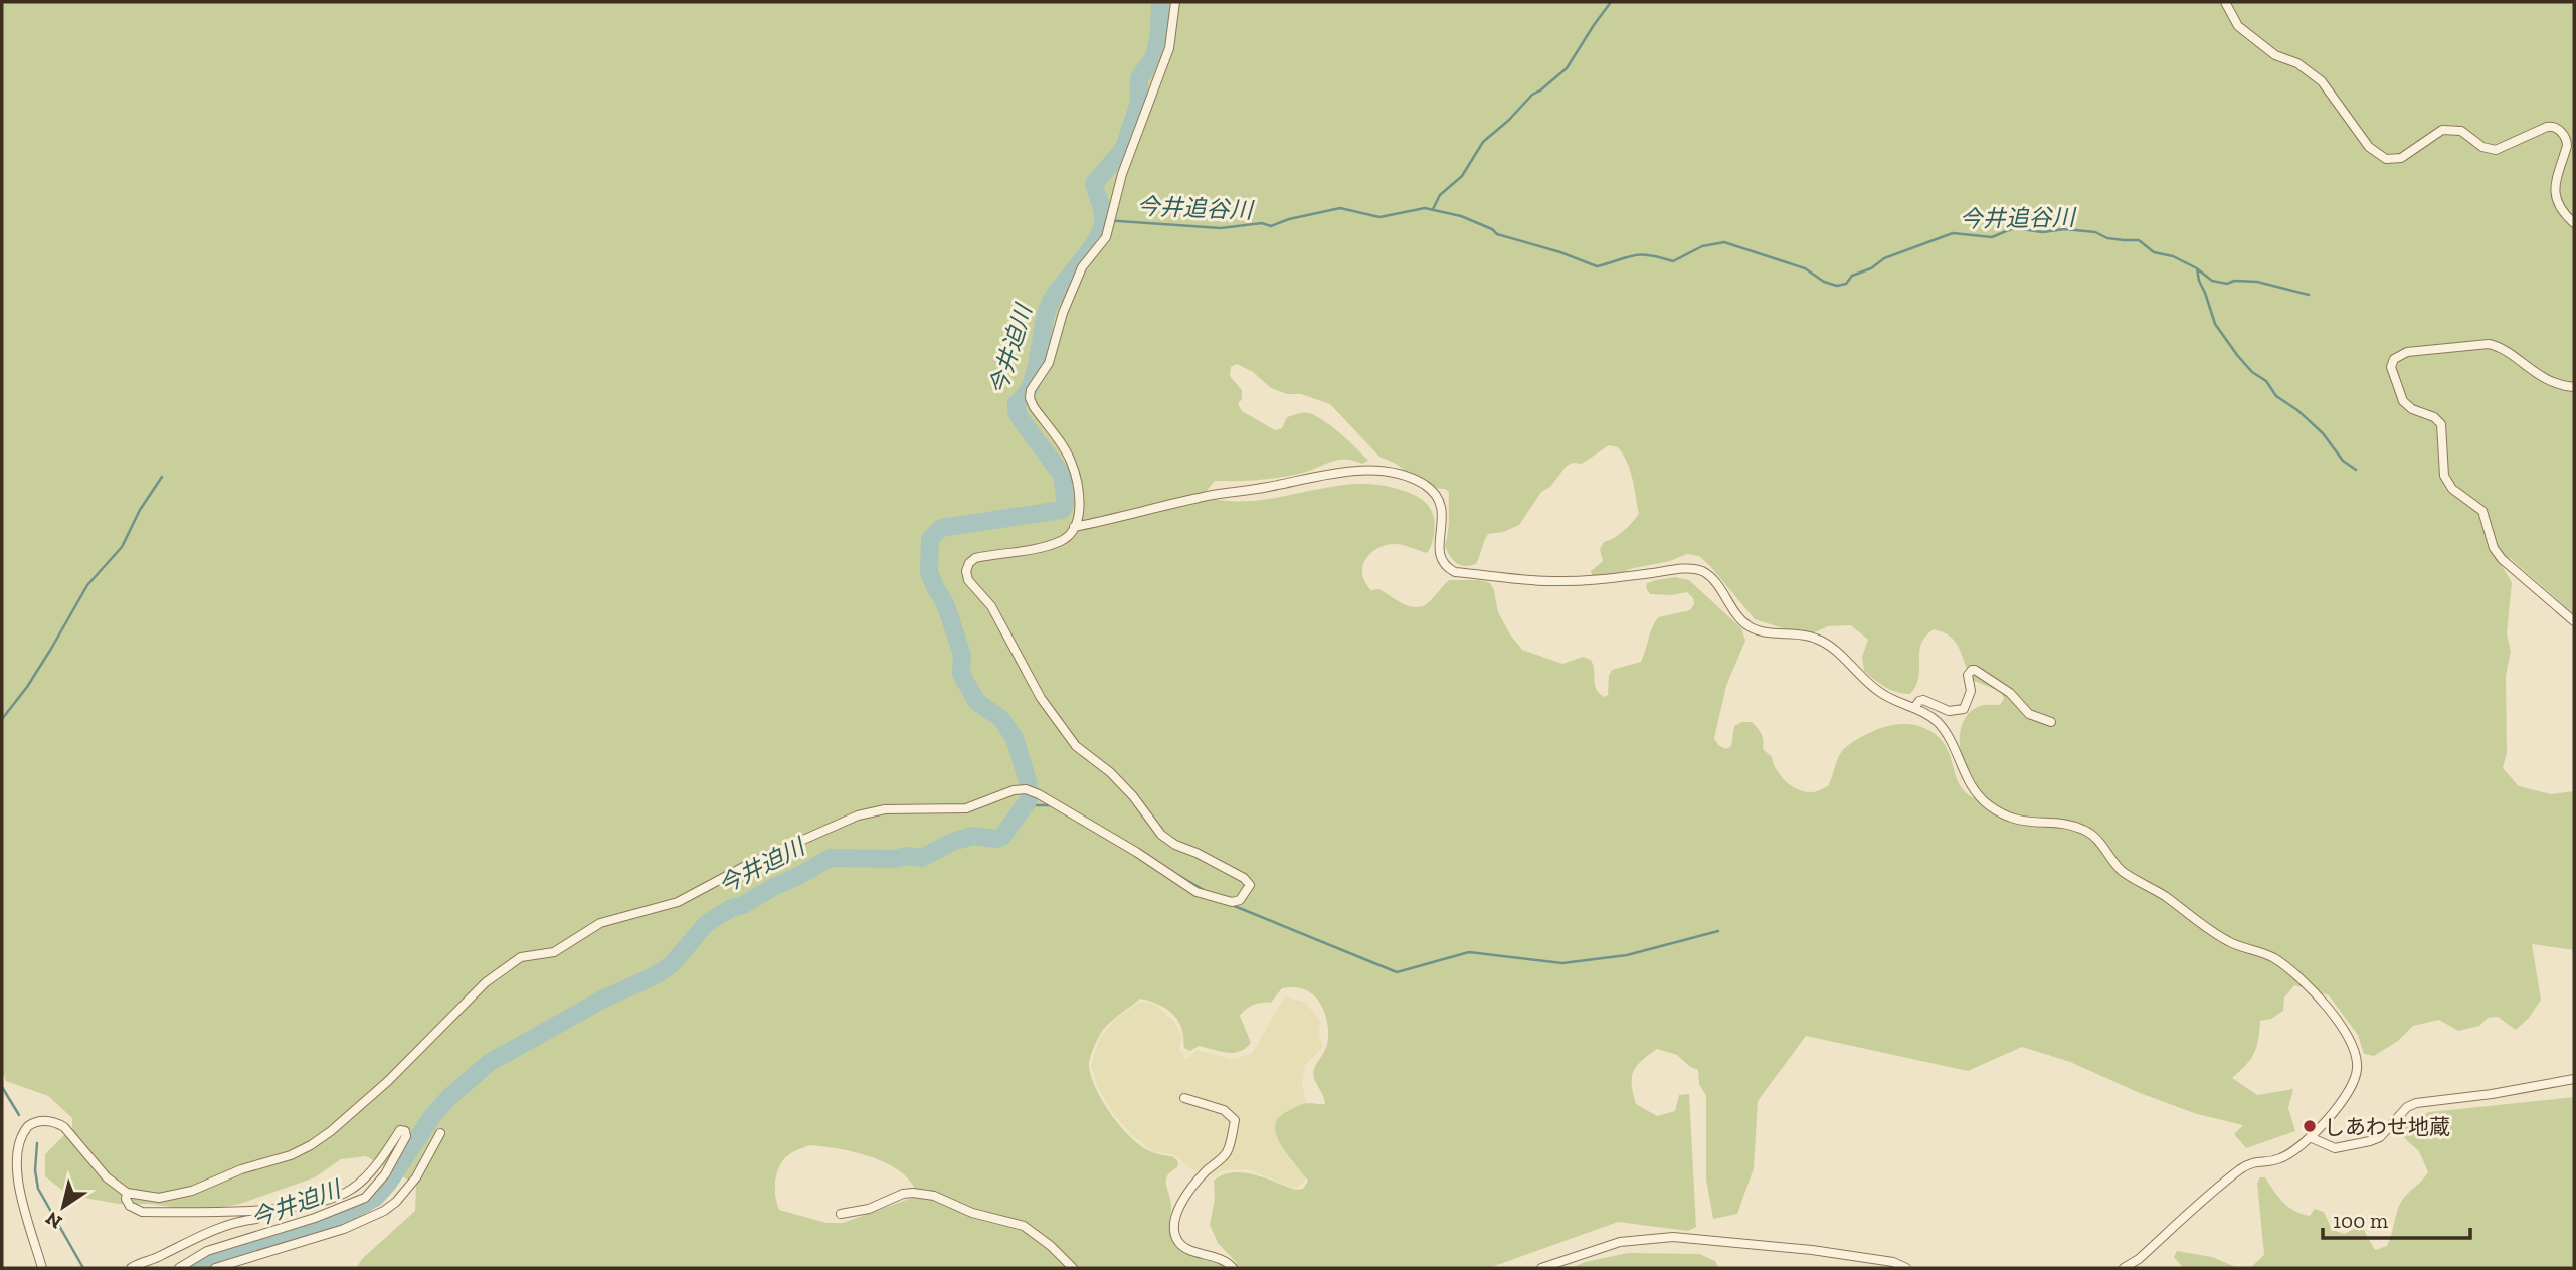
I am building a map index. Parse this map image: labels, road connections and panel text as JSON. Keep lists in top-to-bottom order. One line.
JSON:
{"water":["今井追谷川","今井迫川"],"places":["しあわせ地蔵"],"scale_bar":"100 m","north":"bottom left"}
